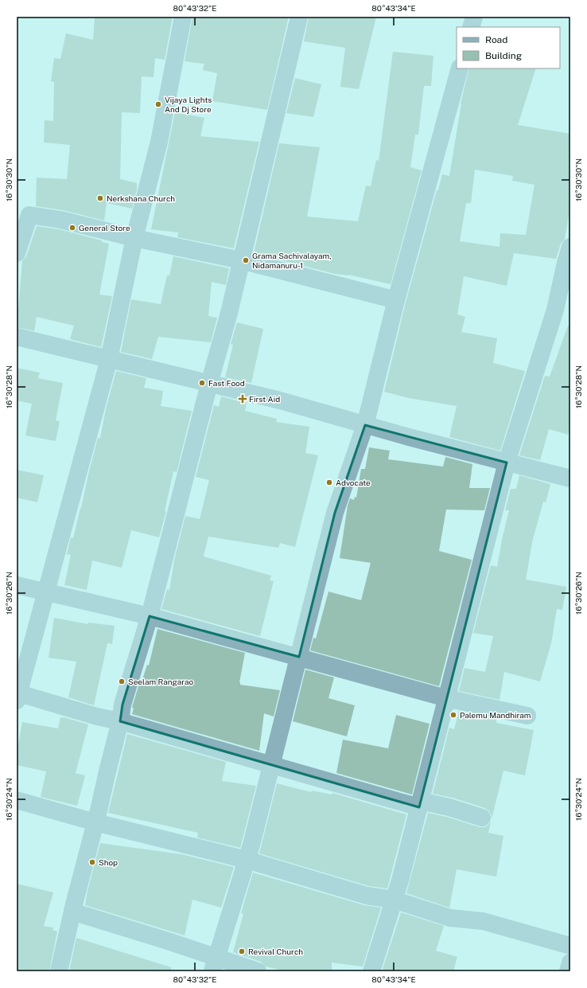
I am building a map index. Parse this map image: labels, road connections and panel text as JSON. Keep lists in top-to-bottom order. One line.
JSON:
{"places":{"other":["Vijaya Lights And Dj Store","Nerkshana Church","General Store","Grama Sachivalayam, Nidamanuru-1","Fast Food","Advocate","Seelam Rangarao","Palemu Mandhiram","Shop","Revival Church"],"health":["First Aid"]},"legend":["Road","Building"],"coordinates":["80°43'32\"E","80°43'34\"E","16°30'30\"N","16°30'28\"N","16°30'26\"N","16°30'24\"N"]}
